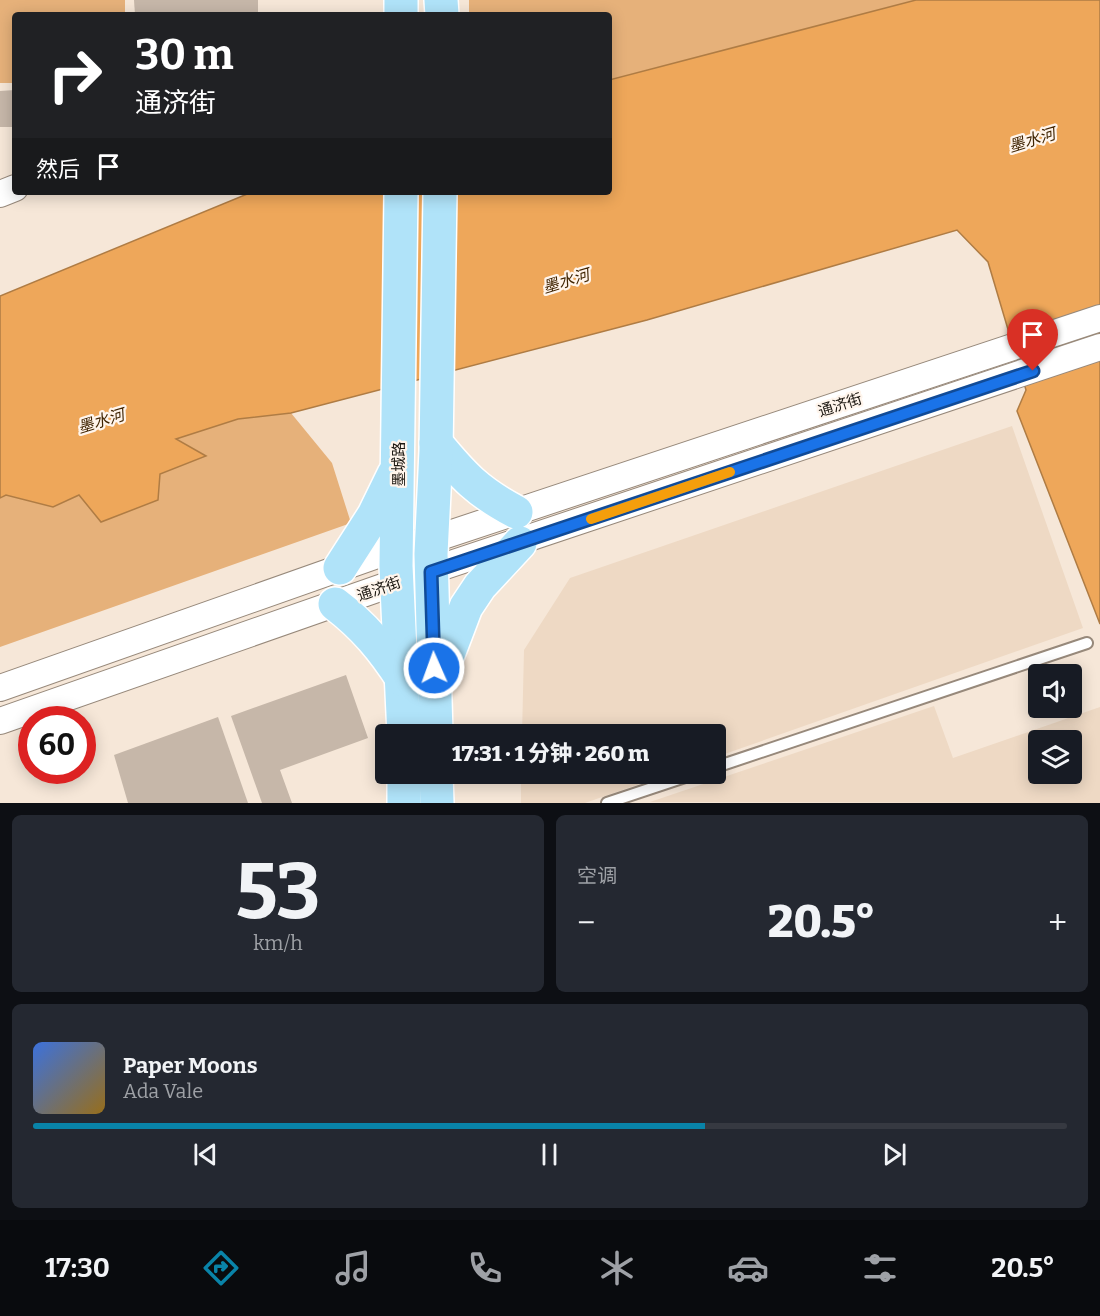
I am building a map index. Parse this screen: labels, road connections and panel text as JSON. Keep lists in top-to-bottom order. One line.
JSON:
{"streets":{"main road":["墨城路"],"street":["通济街"]},"crossings":[["通济街","墨城路"]],"water":["墨水河"],"page":{"turn":["30 m","通济街"],"then":"然后","limit":"60","trip":"17:31 · 1 分钟 · 260 m","tile":[["53","km/h"],"空调"],"heat":["−","20.5°","+"],"song":["Paper Moons","Ada Vale"],"tabs":["17:30","20.5°"]}}
